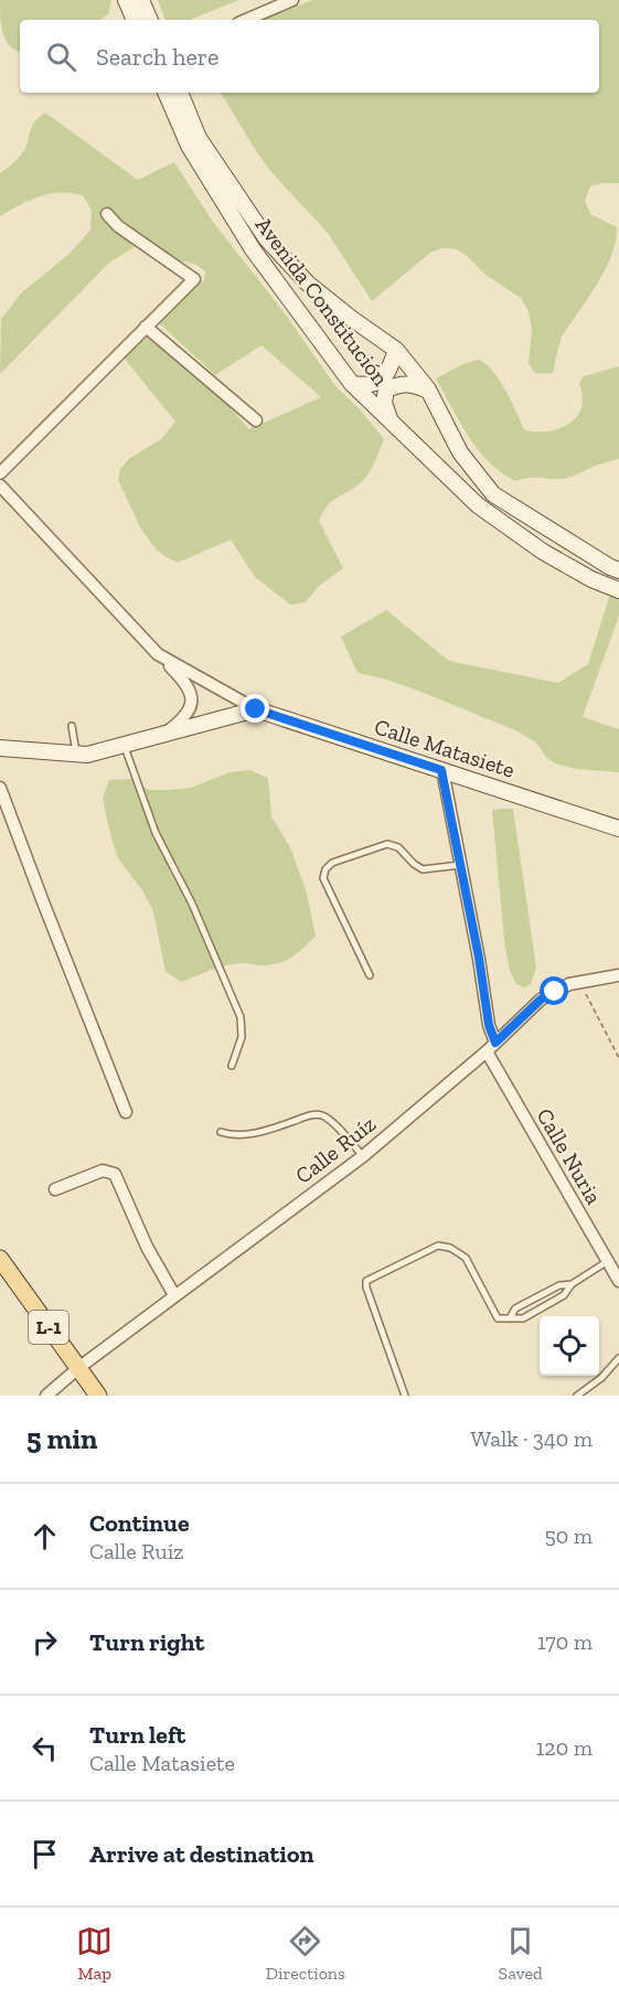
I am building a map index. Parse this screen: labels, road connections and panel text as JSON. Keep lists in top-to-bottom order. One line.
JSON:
{"streets":{"main road":["L-1"],"street":["Avenida Constitución","Calle Matasiete","Calle Ruíz","Calle Nuria"]},"crossings":[["Calle Matasiete","Calle Nuria"],["Calle Ruíz","Calle Nuria"],["Calle Ruíz","L-1"]],"page":{"search":"Search here","heading":["5 min","Walk · 340 m"],"list":[["Continue","Calle Ruíz","50 m"],["Turn right","170 m"],["Turn left","Calle Matasiete","120 m"],"Arrive at destination"],"nav":["Map","Directions","Saved"]}}
